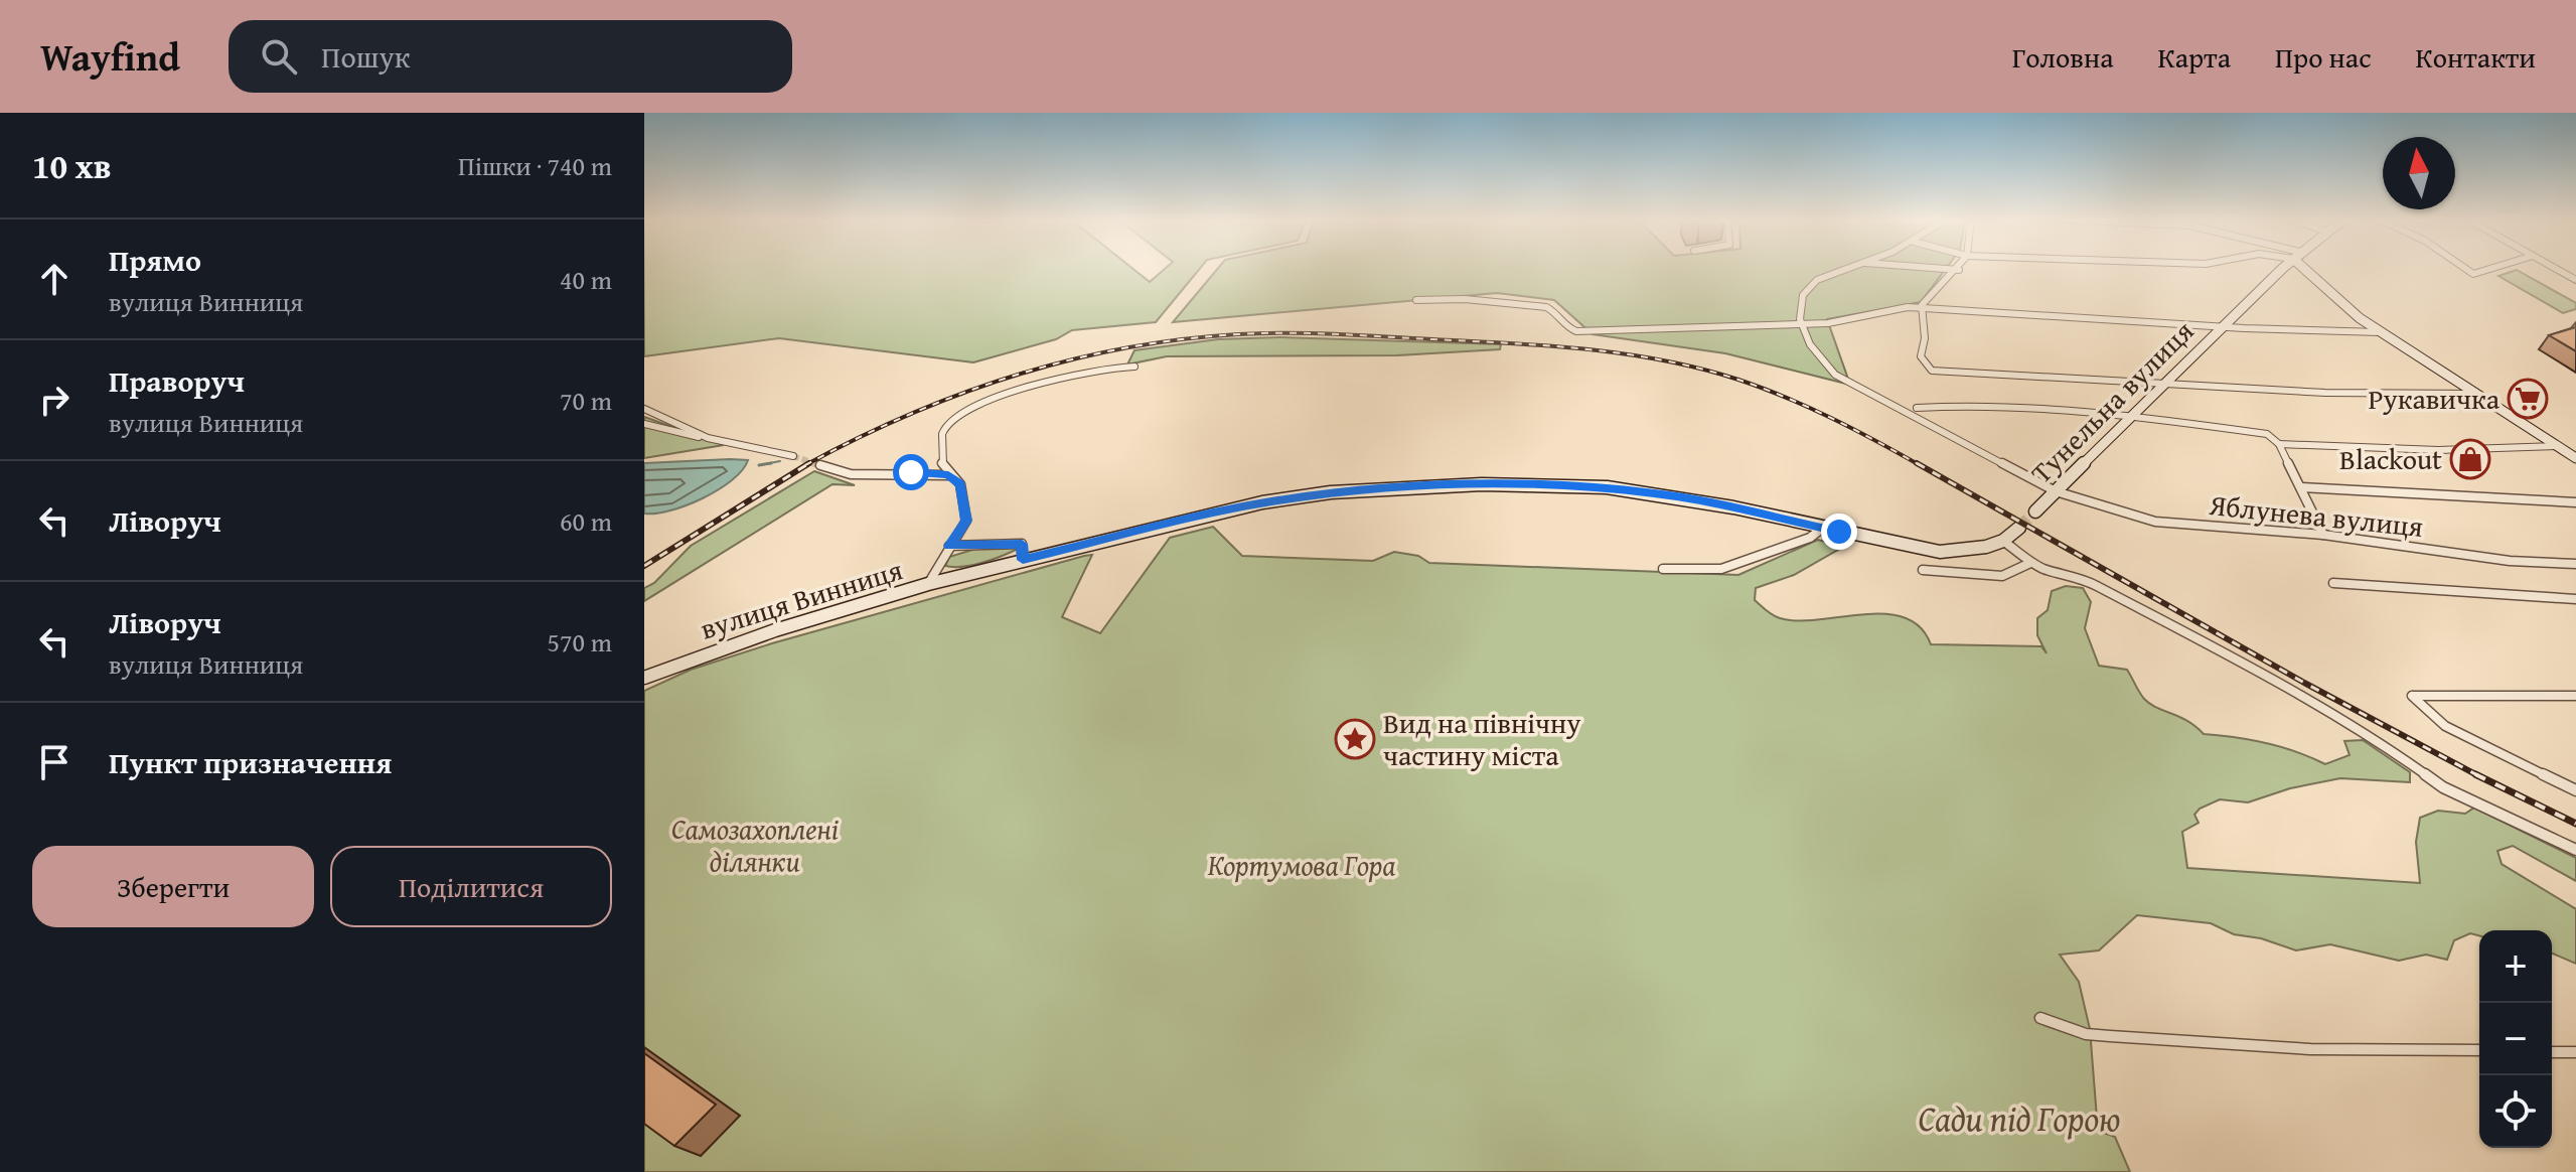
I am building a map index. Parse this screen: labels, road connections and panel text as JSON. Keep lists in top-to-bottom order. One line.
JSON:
{"streets":{"main road":["Тунельна вулиця","вулиця Винниця"],"street":["Яблунева вулиця"]},"crossings":[["Тунельна вулиця","Яблунева вулиця"]],"parks":["Самозахоплені ділянки","Кортумова Гора","Сади під Горою"],"places":{"supermarket":["Рукавичка"],"shop":["Blackout"],"place":["Вид на північну частину міста"]},"north":"top","page":{"header":"Wayfind","search":"Пошук","nav":["Головна","Карта","Про нас","Контакти"],"heading":["10 хв","Пішки · 740 m"],"list":[["Прямо","вулиця Винниця","40 m"],["Праворуч","вулиця Винниця","70 m"],["Ліворуч","60 m"],["Ліворуч","вулиця Винниця","570 m"],"Пункт призначення"],"buttons":["Зберегти","Поділитися"],"map_buttons":["+","−"]}}
